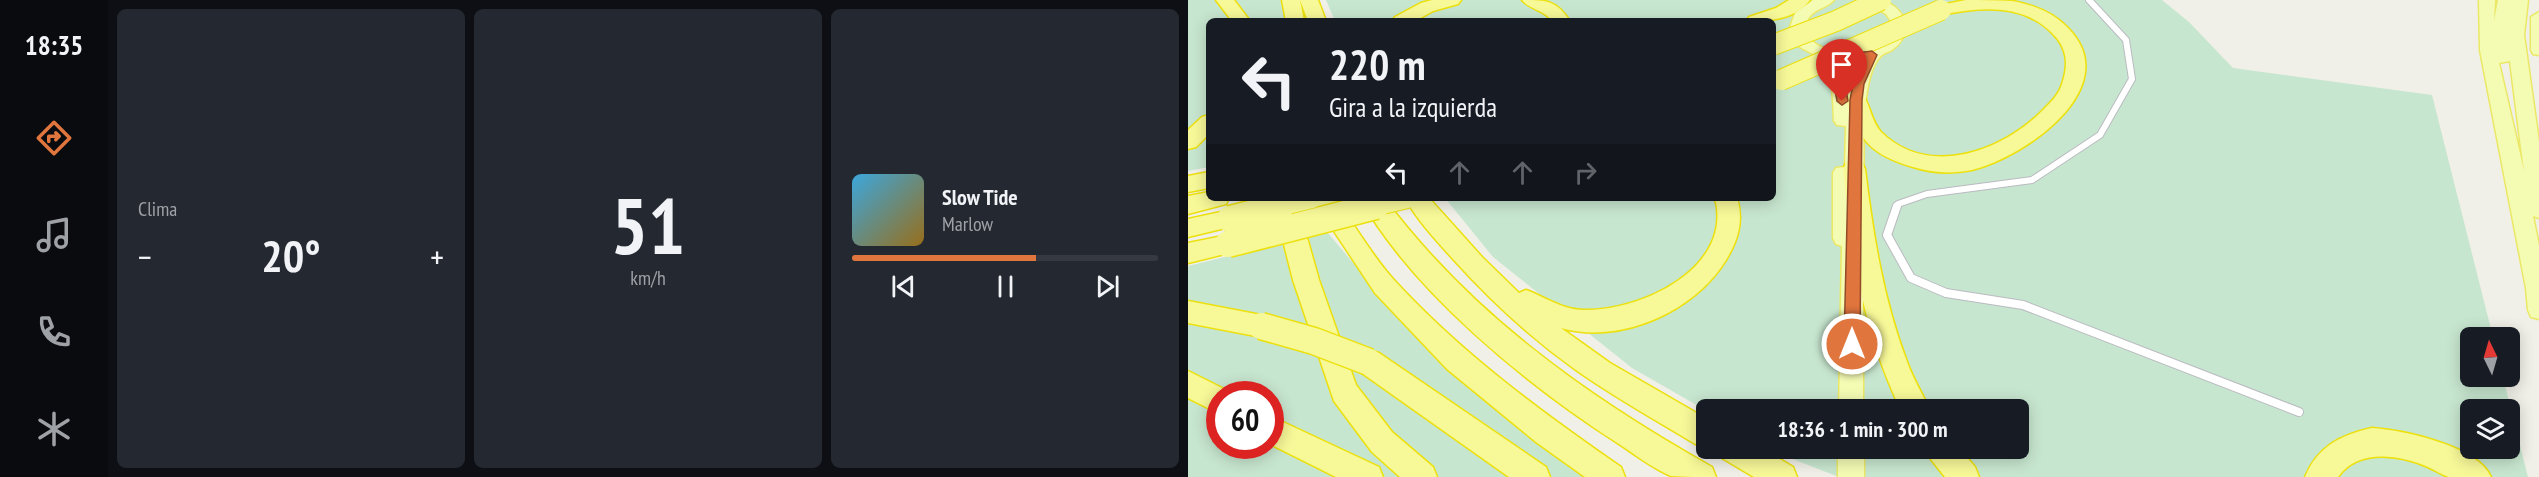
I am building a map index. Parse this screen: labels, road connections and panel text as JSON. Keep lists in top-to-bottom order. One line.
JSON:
{"north":"top","page":{"tabs":"18:35","tile":["Clima",["51","km/h"]],"turn":["220 m","Gira a la izquierda"],"song":["Slow Tide","Marlow"],"heat":["−","20°","+"],"limit":"60","trip":"18:36 · 1 min · 300 m"}}
